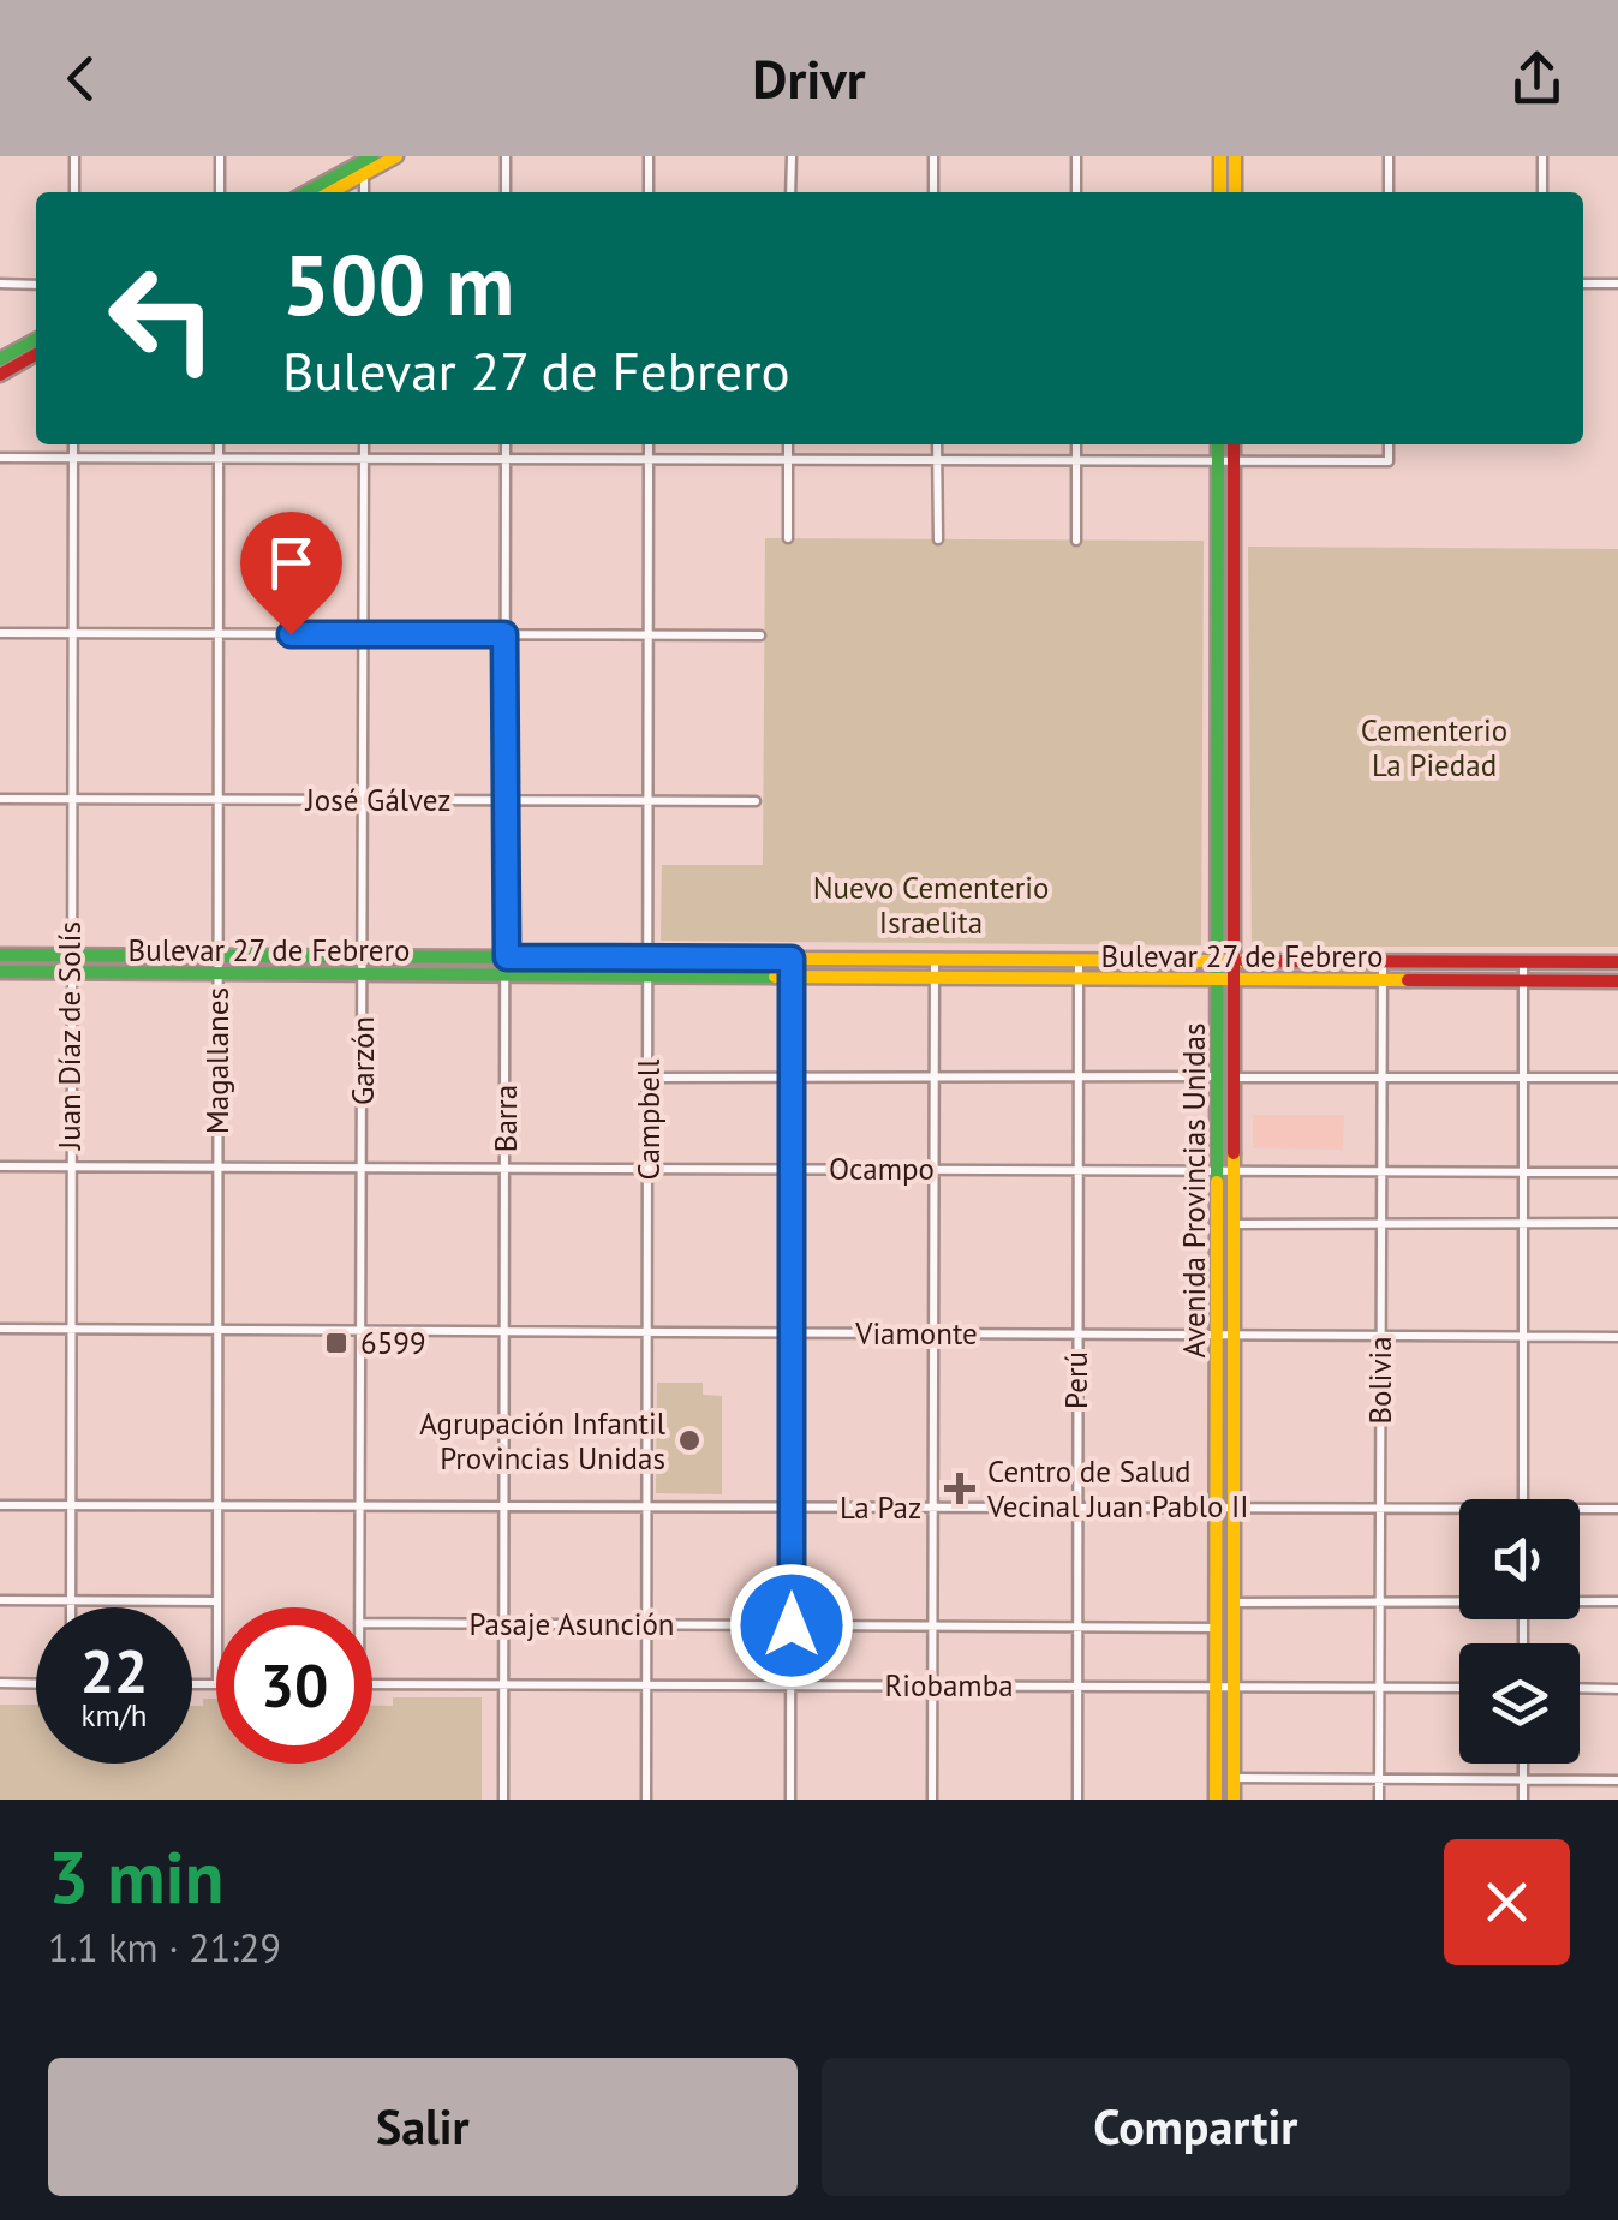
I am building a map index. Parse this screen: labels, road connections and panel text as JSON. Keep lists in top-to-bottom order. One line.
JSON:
{"streets":{"main road":["Bulevar 27 de Febrero","Avenida Provincias Unidas"],"street":["José Gálvez","Juan Díaz de Solís","Magallanes","Garzón","Barra","Campbell","Ocampo","Viamonte","Perú","Bolivia","La Paz","Pasaje Asunción","Riobamba"]},"crossings":[["José Gálvez","Juan Díaz de Solís"],["José Gálvez","Magallanes"],["José Gálvez","Garzón"],["José Gálvez","Barra"],["José Gálvez","Campbell"],["Bulevar 27 de Febrero","Juan Díaz de Solís"],["Bulevar 27 de Febrero","Magallanes"],["Bulevar 27 de Febrero","Garzón"],["Bulevar 27 de Febrero","Barra"],["Bulevar 27 de Febrero","Campbell"],["Bulevar 27 de Febrero","Avenida Provincias Unidas"],["Bulevar 27 de Febrero","Perú"],["Bulevar 27 de Febrero","Bolivia"],["Juan Díaz de Solís","Ocampo"],["Juan Díaz de Solís","Viamonte"],["Juan Díaz de Solís","La Paz"],["Magallanes","Ocampo"],["Magallanes","Viamonte"],["Magallanes","La Paz"],["Garzón","Ocampo"],["Garzón","Viamonte"],["Garzón","La Paz"],["Barra","Ocampo"],["Barra","Viamonte"],["Barra","La Paz"],["Barra","Pasaje Asunción"],["Barra","Riobamba"],["Campbell","Ocampo"],["Campbell","Viamonte"],["Campbell","La Paz"],["Campbell","Pasaje Asunción"],["Campbell","Riobamba"],["Ocampo","Avenida Provincias Unidas"],["Ocampo","Perú"],["Ocampo","Bolivia"],["Avenida Provincias Unidas","Viamonte"],["Avenida Provincias Unidas","La Paz"],["Avenida Provincias Unidas","Pasaje Asunción"],["Avenida Provincias Unidas","Riobamba"],["Viamonte","Perú"],["Viamonte","Bolivia"],["Perú","La Paz"],["Perú","Pasaje Asunción"],["Perú","Riobamba"],["Bolivia","La Paz"],["Bolivia","Riobamba"]],"parks":["Cementerio La Piedad","Nuevo Cementerio Israelita"],"places":{"transit":["6599"],"other":["Agrupación Infantil Provincias Unidas"],"health":["Centro de Salud Vecinal Juan Pablo II"]},"page":{"header":"Drivr","turn":["500 m","Bulevar 27 de Febrero"],"speed":"22 km/h","limit":"30","heading":["3 min","1.1 km · 21:29"],"buttons":["Salir","Compartir"]}}
